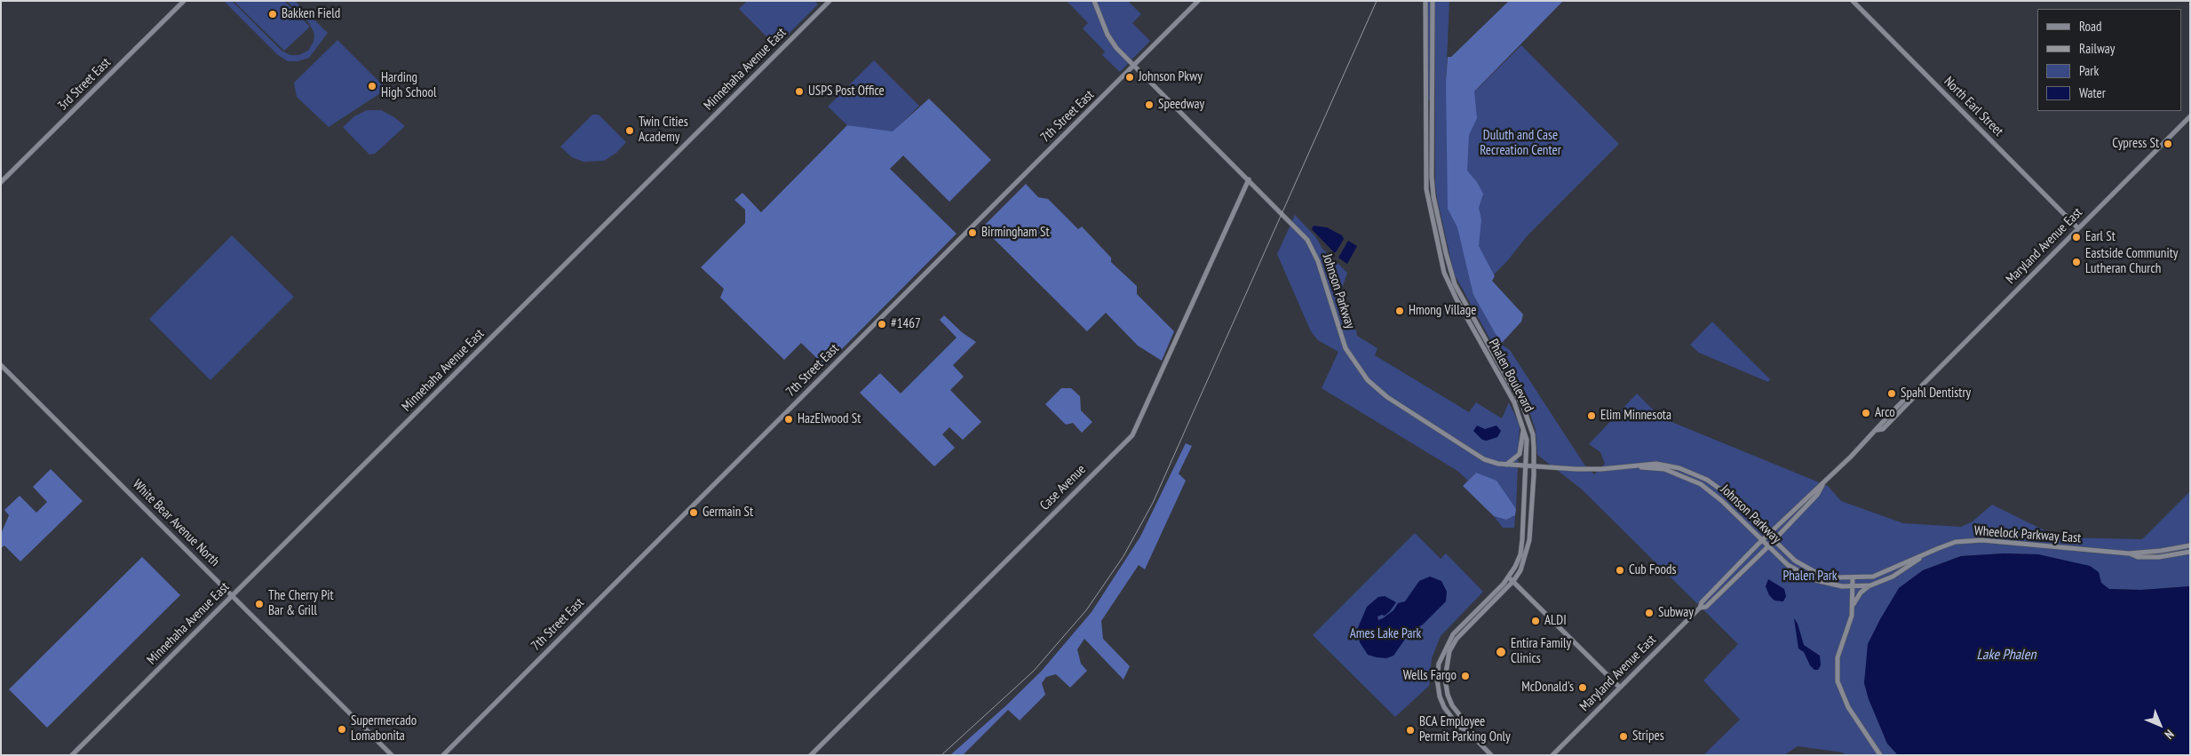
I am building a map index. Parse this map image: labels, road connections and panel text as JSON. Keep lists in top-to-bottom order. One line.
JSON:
{"streets":{"street":["Minnehaha Avenue East","3rd Street East","North Earl Street","7th Street East","Maryland Avenue East","Johnson Parkway","Phalen Boulevard","Case Avenue","White Bear Avenue North","Wheelock Parkway East"]},"crossings":[["Minnehaha Avenue East","White Bear Avenue North"],["North Earl Street","Maryland Avenue East"],["7th Street East","Johnson Parkway"],["Maryland Avenue East","Johnson Parkway"],["Johnson Parkway","Phalen Boulevard"],["Johnson Parkway","Case Avenue"],["Johnson Parkway","Wheelock Parkway East"]],"water":["Lake Phalen"],"parks":["Duluth and Case Recreation Center","Phalen Park","Ames Lake Park"],"places":["Bakken Field","Johnson Pkwy","Harding High School","USPS Post Office","Speedway","Twin Cities Academy","Cypress St","Birmingham St","Earl St","Eastside Community Lutheran Church","Hmong Village","#1467","Spahl Dentistry","Arco","Elim Minnesota","HazElwood St","Germain St","Cub Foods","The Cherry Pit Bar & Grill","Subway","ALDI","Entira Family Clinics","Wells Fargo","McDonald's","Supermercado Lomabonita","BCA Employee Permit Parking Only","Stripes"],"legend":["Road","Railway","Park","Water"],"north":"bottom right"}
